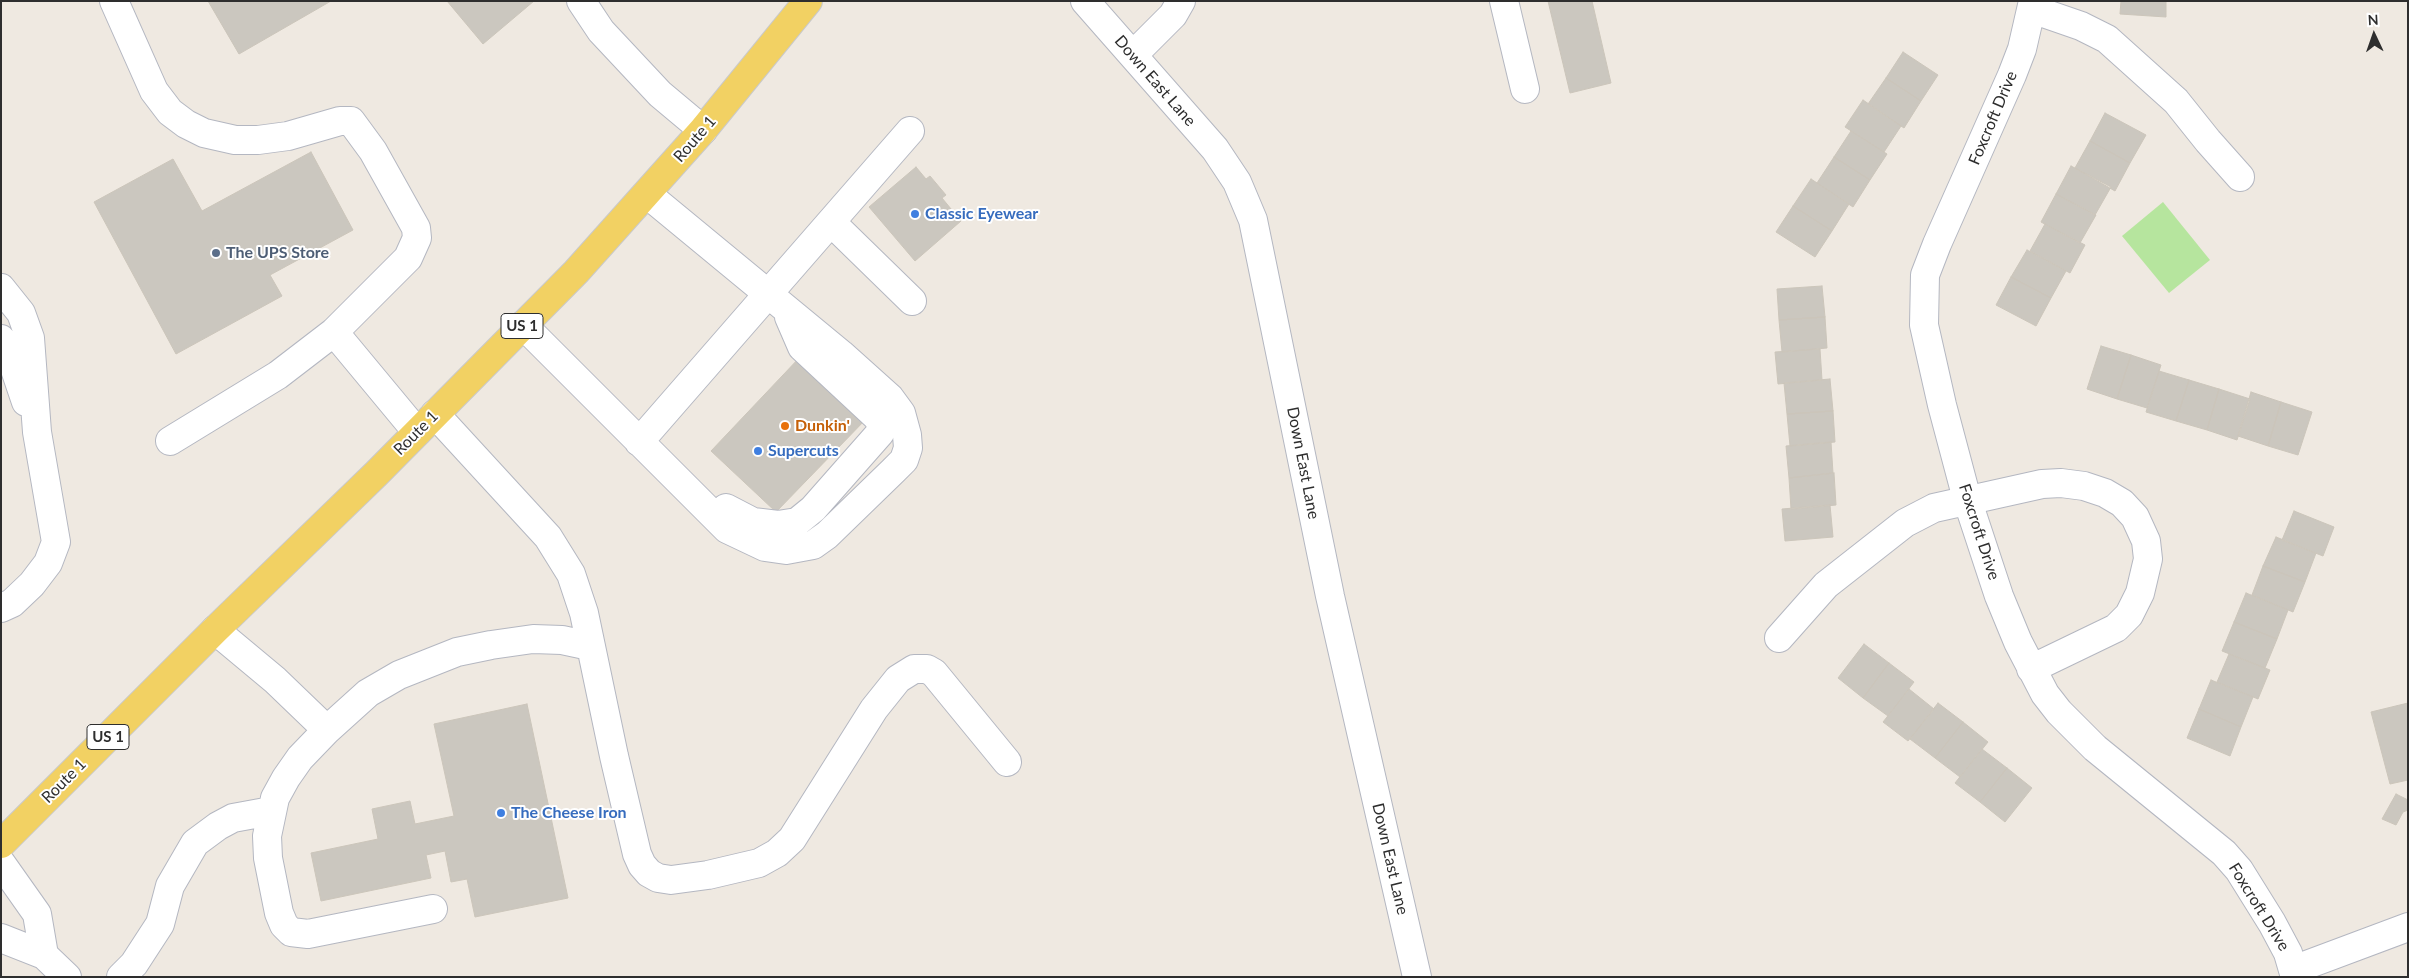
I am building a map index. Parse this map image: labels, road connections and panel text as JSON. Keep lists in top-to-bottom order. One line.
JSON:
{"streets":{"main road":["Route 1","US 1"],"street":["Down East Lane","Foxcroft Drive"]},"places":["Classic Eyewear","The UPS Store","Dunkin'","Supercuts","The Cheese Iron"],"north":"top"}
